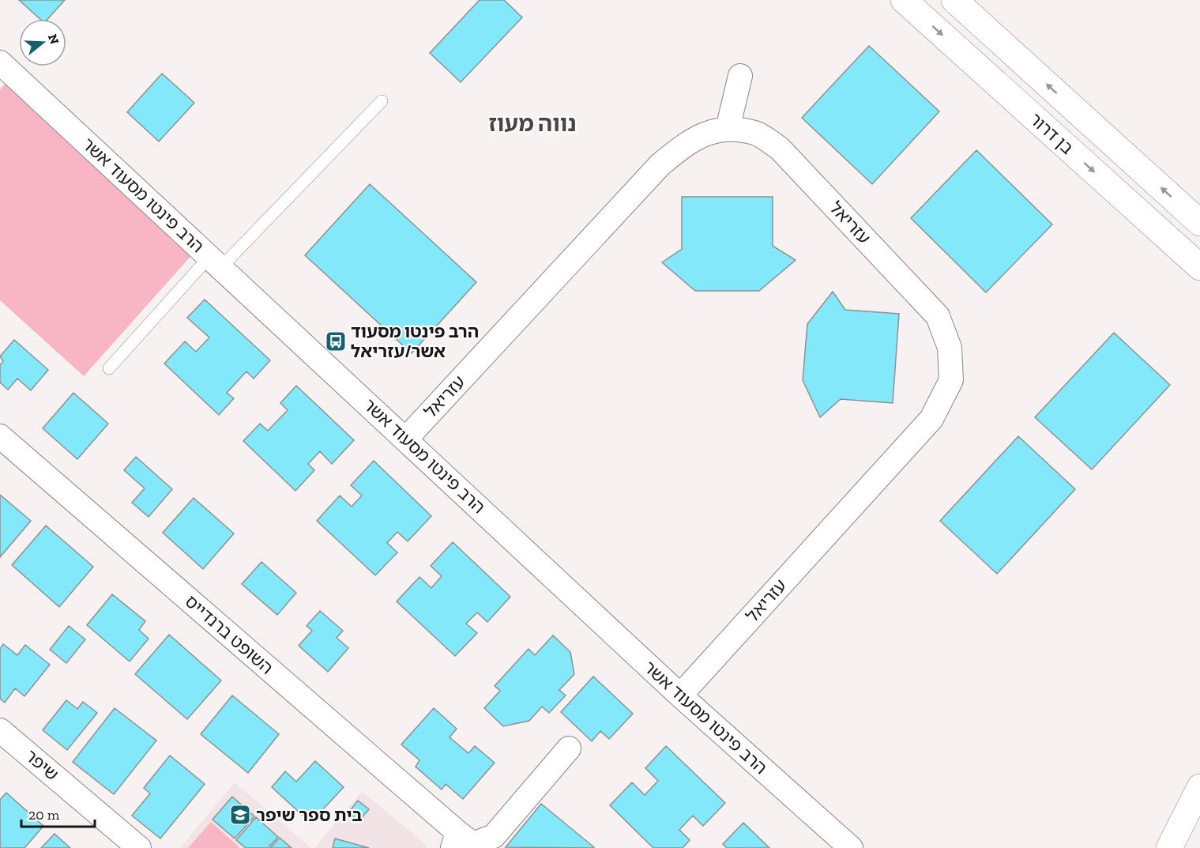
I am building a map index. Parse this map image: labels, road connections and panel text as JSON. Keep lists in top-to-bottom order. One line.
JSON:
{"streets":{"street":["בן דרור","הרב פינטו מסעוד אשר","עזריאל","השופט ברנדייס","שיפר"]},"crossings":[["הרב פינטו מסעוד אשר","עזריאל"]],"districts":["נווה מעוז"],"places":{"bus stop":["הרב פינטו מסעוד אשר/עזריאל"],"school or university":["בית ספר שיפר"]},"scale_bar":"20 m","north":"right"}
